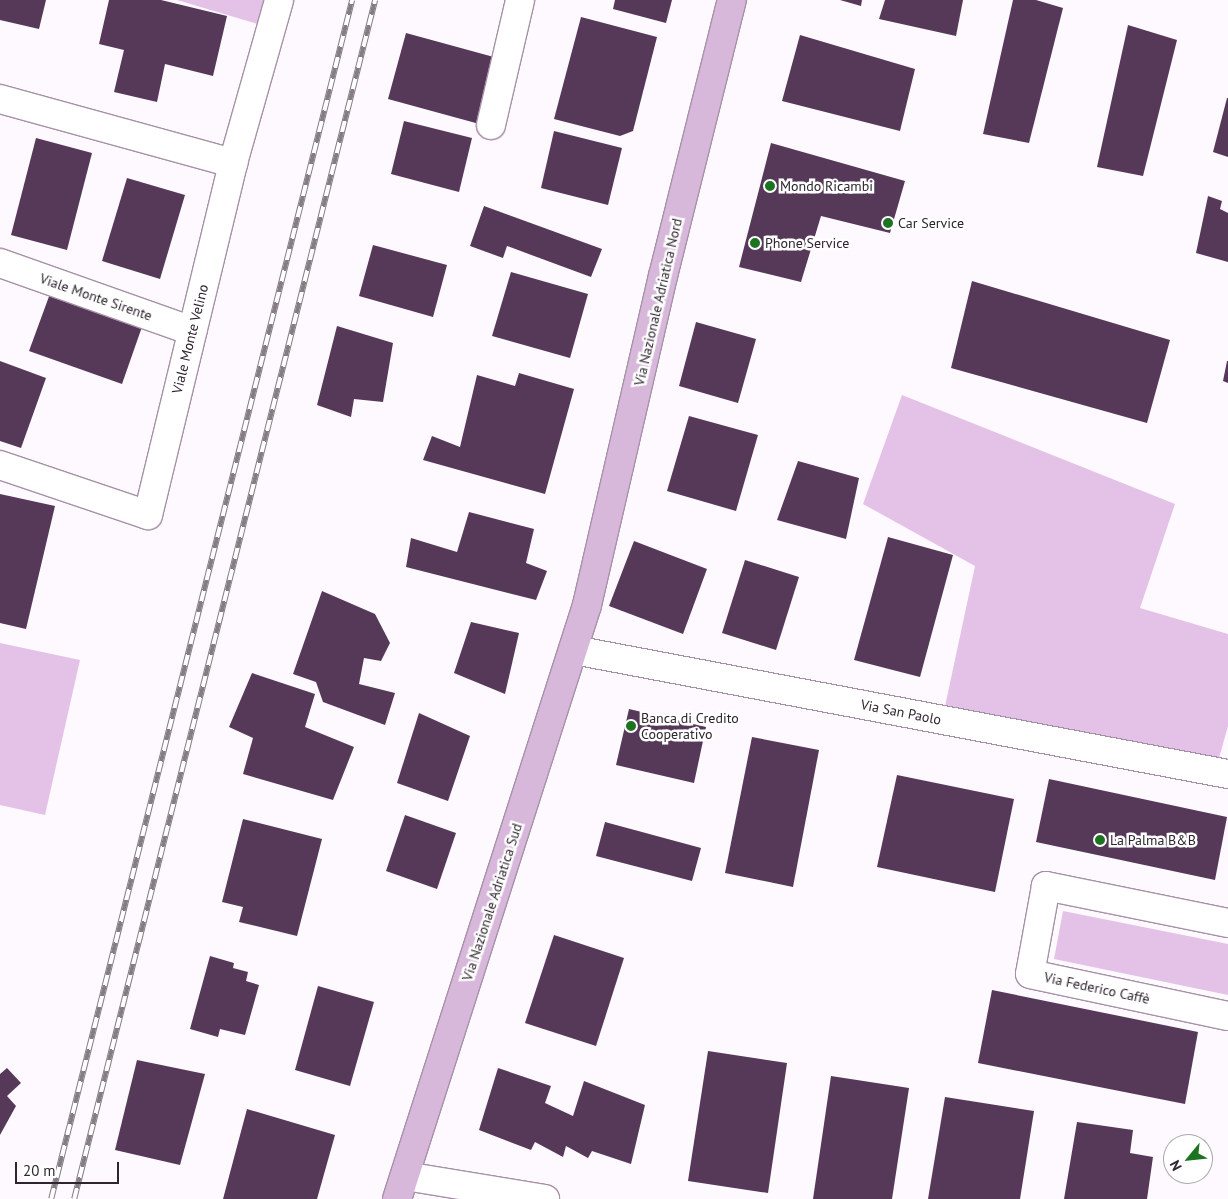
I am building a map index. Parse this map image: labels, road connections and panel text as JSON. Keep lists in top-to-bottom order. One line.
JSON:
{"streets":{"main road":["Via Nazionale Adriatica Nord","Via Nazionale Adriatica Sud"],"street":["Viale Monte Sirente","Viale Monte Velino","Via San Paolo","Via Federico Caffè"]},"crossings":[["Viale Monte Sirente","Viale Monte Velino"],["Via Nazionale Adriatica Nord","Via Nazionale Adriatica Sud"],["Via San Paolo","Via Nazionale Adriatica Sud"]],"places":["Mondo Ricambi","Car Service","Phone Service","Banca di Credito Cooperativo","La Palma B&B"],"scale_bar":"20 m","north":"bottom left"}
